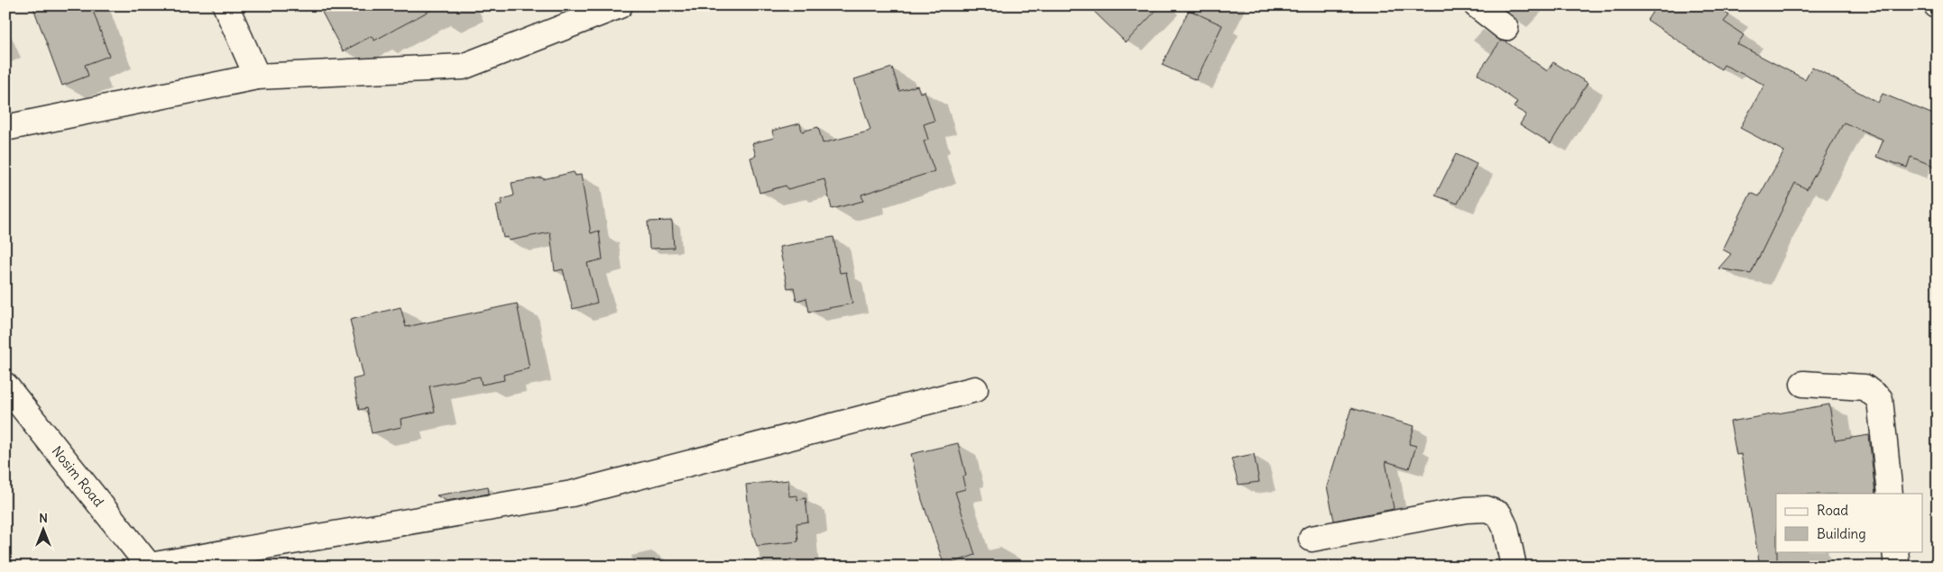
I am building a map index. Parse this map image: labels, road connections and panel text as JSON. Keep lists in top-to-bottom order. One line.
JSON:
{"streets":{"street":["Nosim Road"]},"legend":["Road","Building"],"north":"top"}
